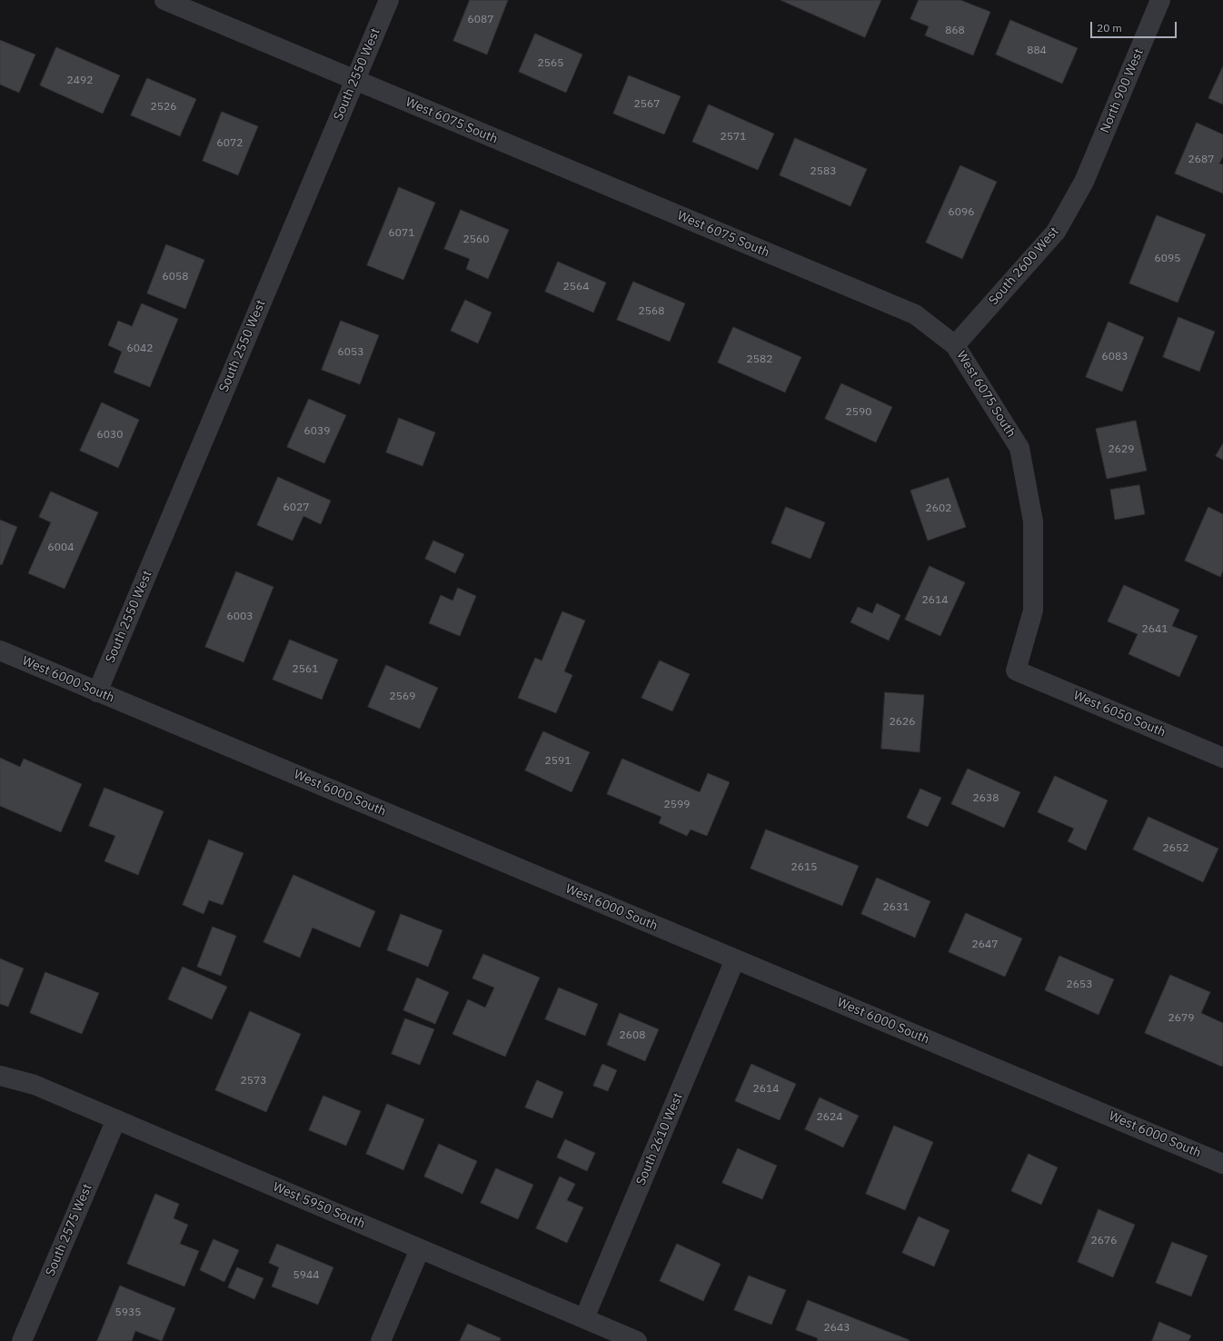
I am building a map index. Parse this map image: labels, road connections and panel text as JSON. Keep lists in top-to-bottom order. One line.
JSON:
{"streets":{"street":["South 2550 West","North 900 West","West 6075 South","South 2600 West","West 6000 South","West 6050 South","South 2610 West","West 5950 South","South 2575 West"]},"crossings":[["South 2550 West","West 6075 South"],["South 2550 West","West 6000 South"],["North 900 West","South 2600 West"],["West 6075 South","South 2600 West"],["West 6075 South","West 6050 South"],["West 6000 South","South 2610 West"],["South 2610 West","West 5950 South"],["West 5950 South","South 2575 West"]],"house_numbers":["6087","868","884","2565","2492","2567","2526","2571","6072","2687","2583","6096","6071","2560","6095","6058","2564","2568","6042","6053","6083","2582","2590","6039","6030","2629","6027","2602","6004","2614","6003","2641","2561","2569","2626","2591","2638","2599","2652","2615","2631","2647","2653","2679","2608","2573","2614","2624","2676","5944","5935","2643"],"scale_bar":"20 m"}
